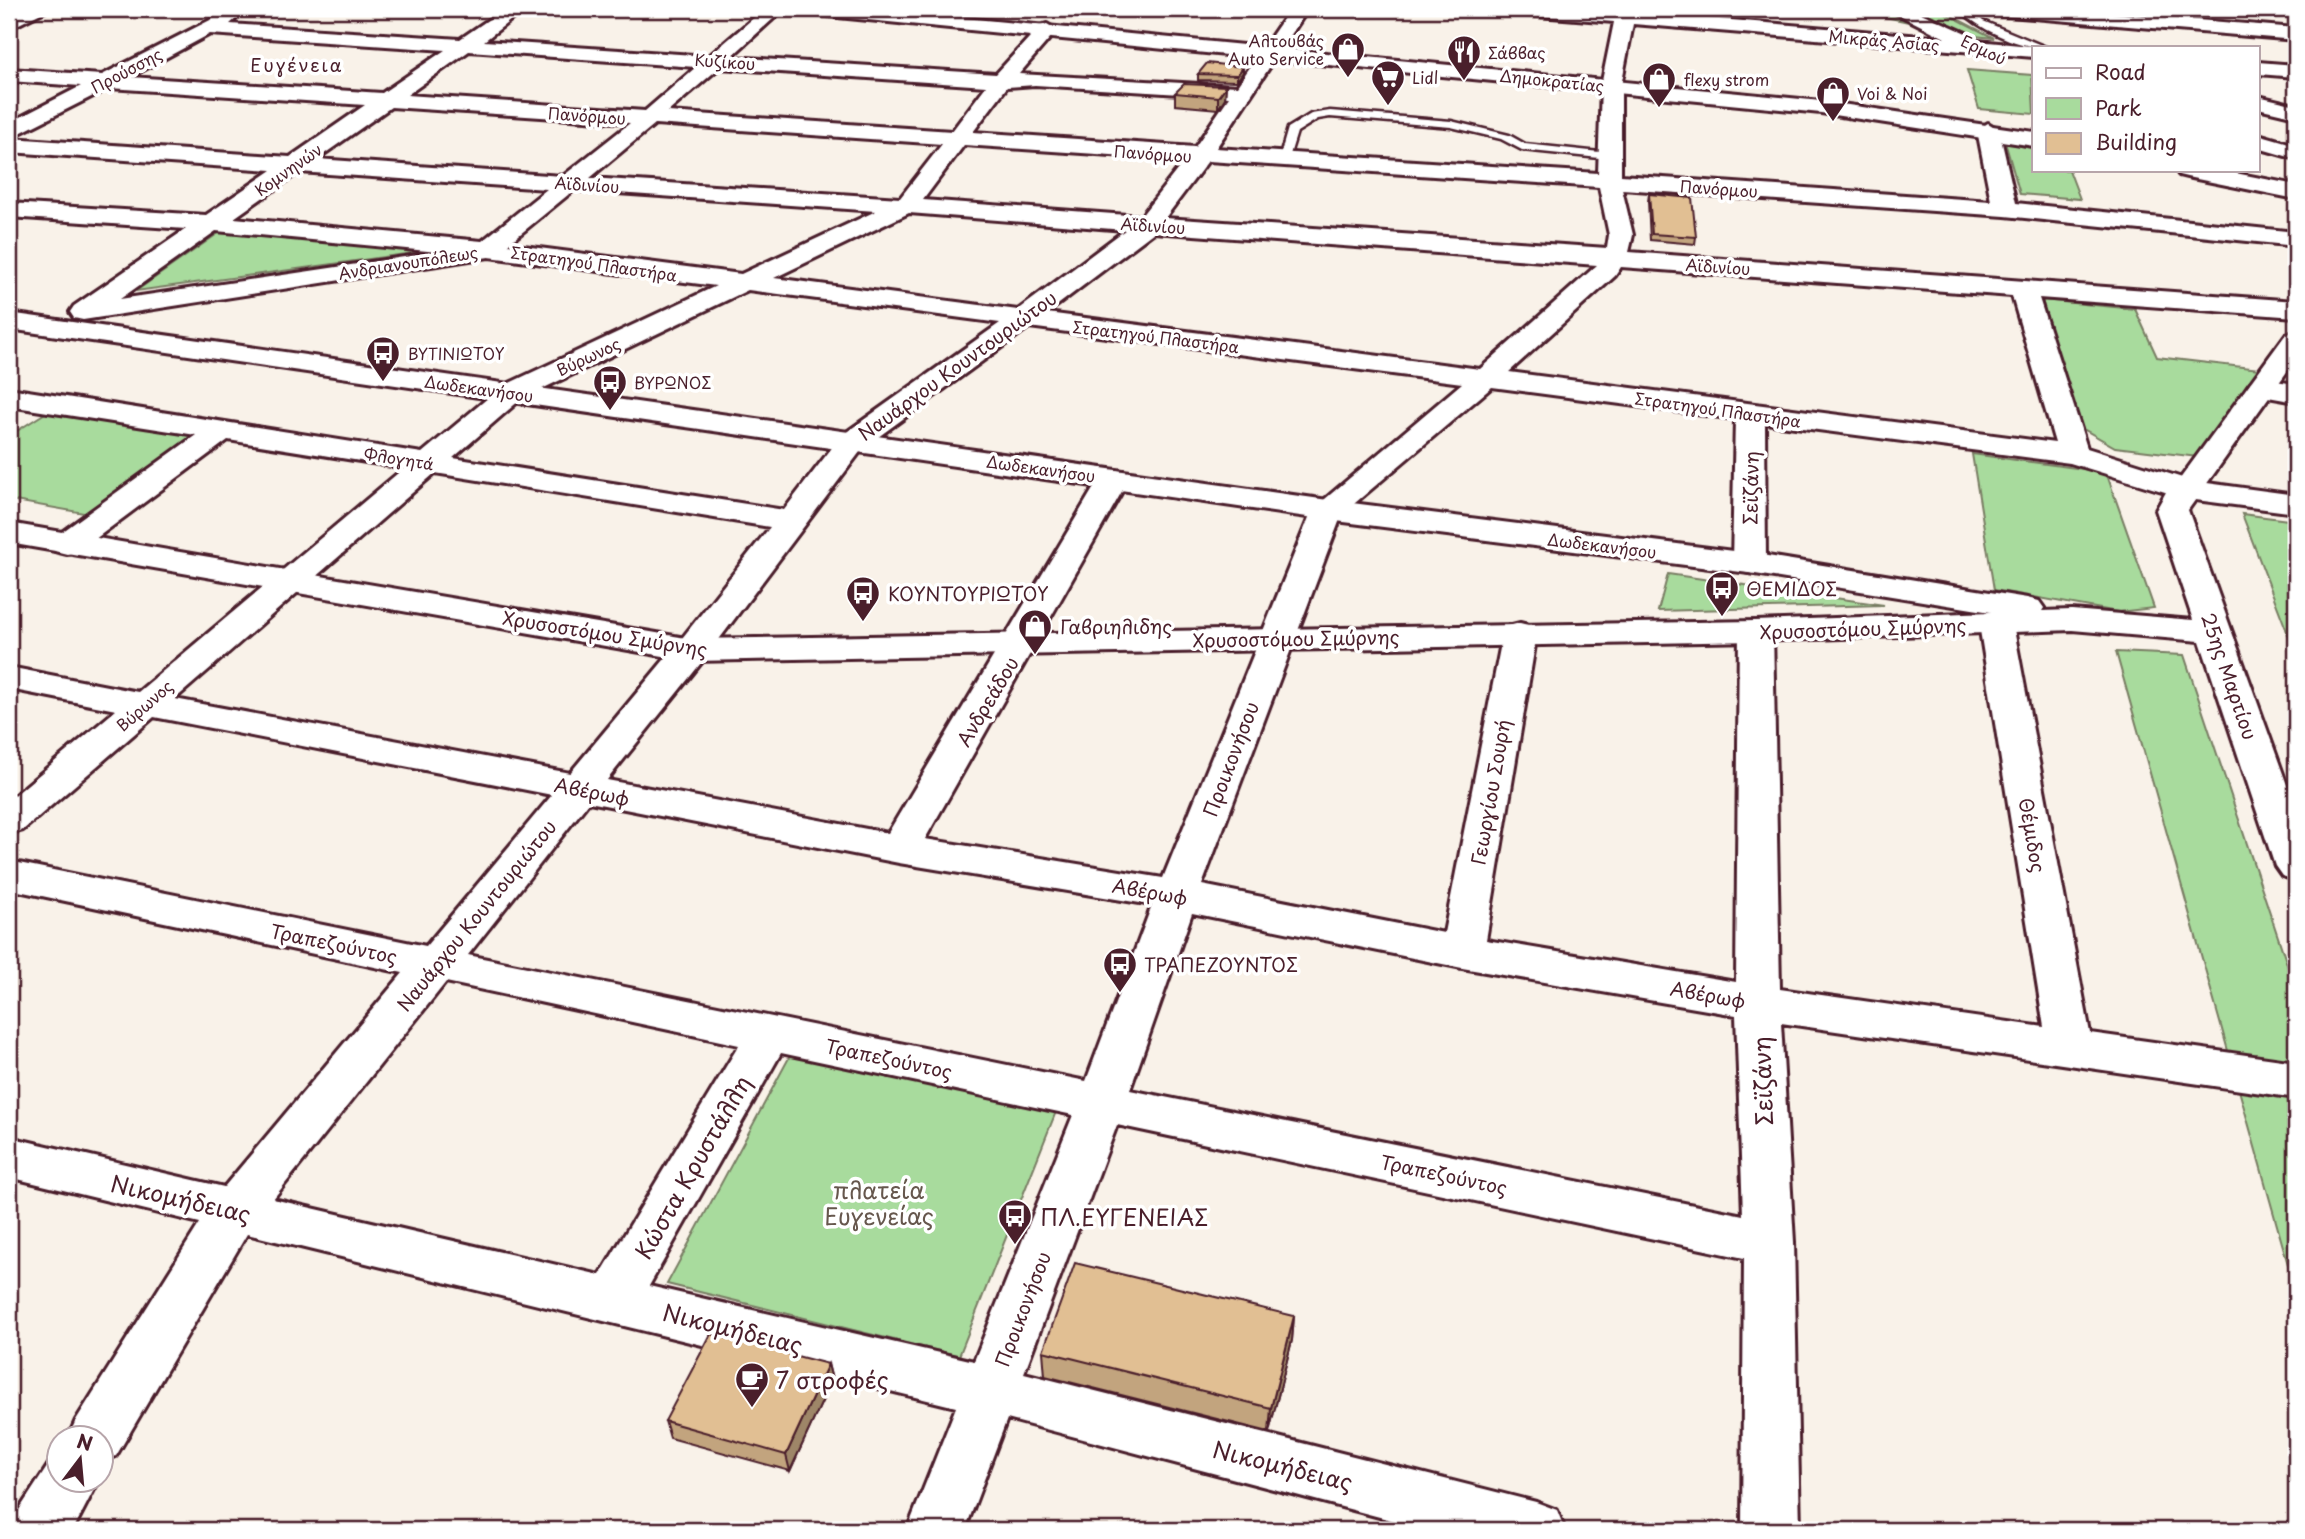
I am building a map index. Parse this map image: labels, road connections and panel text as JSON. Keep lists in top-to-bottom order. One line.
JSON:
{"streets":{"street":["Μικράς Ασίας","Ερμού","Κυζίκου","Προύσσης","Δημοκρατίας","Πανόρμου","Κομνηνών","Αϊδινίου","Ανδριανουπόλεως","Στρατηγού Πλαστήρα","Βύρωνος","Ναυάρχου Κουντουριώτου","Δωδεκανήσου","Φλογητά","Σεϊζάνη","Χρυσοστόμου Σμύρνης","25ης Μαρτίου","Ανδρεάδου","Προικονήσου","Αβέρωφ","Γεωργίου Σουρή","Θέμιδος","Τραπεζούντος","Κώστα Κρυστάλλη","Νικομήδειας"]},"crossings":[["Μικράς Ασίας","Ερμού"],["Κυζίκου","Προύσσης"],["Κυζίκου","Κομνηνών"],["Κυζίκου","Ανδριανουπόλεως"],["Κυζίκου","Βύρωνος"],["Κυζίκου","Ναυάρχου Κουντουριώτου"],["Προύσσης","Πανόρμου"],["Δημοκρατίας","Βύρωνος"],["Δημοκρατίας","Ναυάρχου Κουντουριώτου"],["Πανόρμου","Κομνηνών"],["Πανόρμου","Ανδριανουπόλεως"],["Πανόρμου","Βύρωνος"],["Πανόρμου","Ναυάρχου Κουντουριώτου"],["Κομνηνών","Αϊδινίου"],["Κομνηνών","Ανδριανουπόλεως"],["Κομνηνών","Στρατηγού Πλαστήρα"],["Κομνηνών","Δωδεκανήσου"],["Αϊδινίου","Ανδριανουπόλεως"],["Αϊδινίου","Βύρωνος"],["Αϊδινίου","Ναυάρχου Κουντουριώτου"],["Αϊδινίου","Προικονήσου"],["Ανδριανουπόλεως","Στρατηγού Πλαστήρα"],["Ανδριανουπόλεως","Δωδεκανήσου"],["Στρατηγού Πλαστήρα","Βύρωνος"],["Στρατηγού Πλαστήρα","Ναυάρχου Κουντουριώτου"],["Στρατηγού Πλαστήρα","Σεϊζάνη"],["Στρατηγού Πλαστήρα","25ης Μαρτίου"],["Στρατηγού Πλαστήρα","Προικονήσου"],["Βύρωνος","Δωδεκανήσου"],["Βύρωνος","Φλογητά"],["Βύρωνος","Χρυσοστόμου Σμύρνης"],["Βύρωνος","Αβέρωφ"],["Ναυάρχου Κουντουριώτου","Δωδεκανήσου"],["Ναυάρχου Κουντουριώτου","Φλογητά"],["Ναυάρχου Κουντουριώτου","Χρυσοστόμου Σμύρνης"],["Ναυάρχου Κουντουριώτου","Αβέρωφ"],["Ναυάρχου Κουντουριώτου","Τραπεζούντος"],["Ναυάρχου Κουντουριώτου","Νικομήδειας"],["Δωδεκανήσου","Σεϊζάνη"],["Δωδεκανήσου","Χρυσοστόμου Σμύρνης"],["Δωδεκανήσου","Ανδρεάδου"],["Δωδεκανήσου","Προικονήσου"],["Σεϊζάνη","Χρυσοστόμου Σμύρνης"],["Σεϊζάνη","Αβέρωφ"],["Σεϊζάνη","Τραπεζούντος"],["Χρυσοστόμου Σμύρνης","25ης Μαρτίου"],["Χρυσοστόμου Σμύρνης","Ανδρεάδου"],["Χρυσοστόμου Σμύρνης","Προικονήσου"],["Χρυσοστόμου Σμύρνης","Γεωργίου Σουρή"],["Χρυσοστόμου Σμύρνης","Θέμιδος"],["Ανδρεάδου","Αβέρωφ"],["Προικονήσου","Αβέρωφ"],["Προικονήσου","Τραπεζούντος"],["Προικονήσου","Νικομήδειας"],["Αβέρωφ","Γεωργίου Σουρή"],["Αβέρωφ","Θέμιδος"],["Τραπεζούντος","Κώστα Κρυστάλλη"],["Κώστα Κρυστάλλη","Νικομήδειας"]],"districts":["Ευγένεια"],"parks":["πλατεία Ευγενείας"],"places":{"shop":["Αλτουβάς Auto Service","flexy strom","Voi & Noi","Γαβριηλιδης"],"restaurant":["Σάββας"],"supermarket":["Lidl"],"bus stop":["ΒΥΤΙΝΙΩΤΟΥ","ΒΥΡΩΝΟΣ","ΘΕΜΙΔΟΣ","ΚΟΥΝΤΟΥΡΙΩΤΟΥ","ΤΡΑΠΕΖΟΥΝΤΟΣ","ΠΛ.ΕΥΓΕΝΕΙΑΣ"],"cafe":["7 στροφές"]},"legend":["Road","Park","Building"],"north":"top"}
